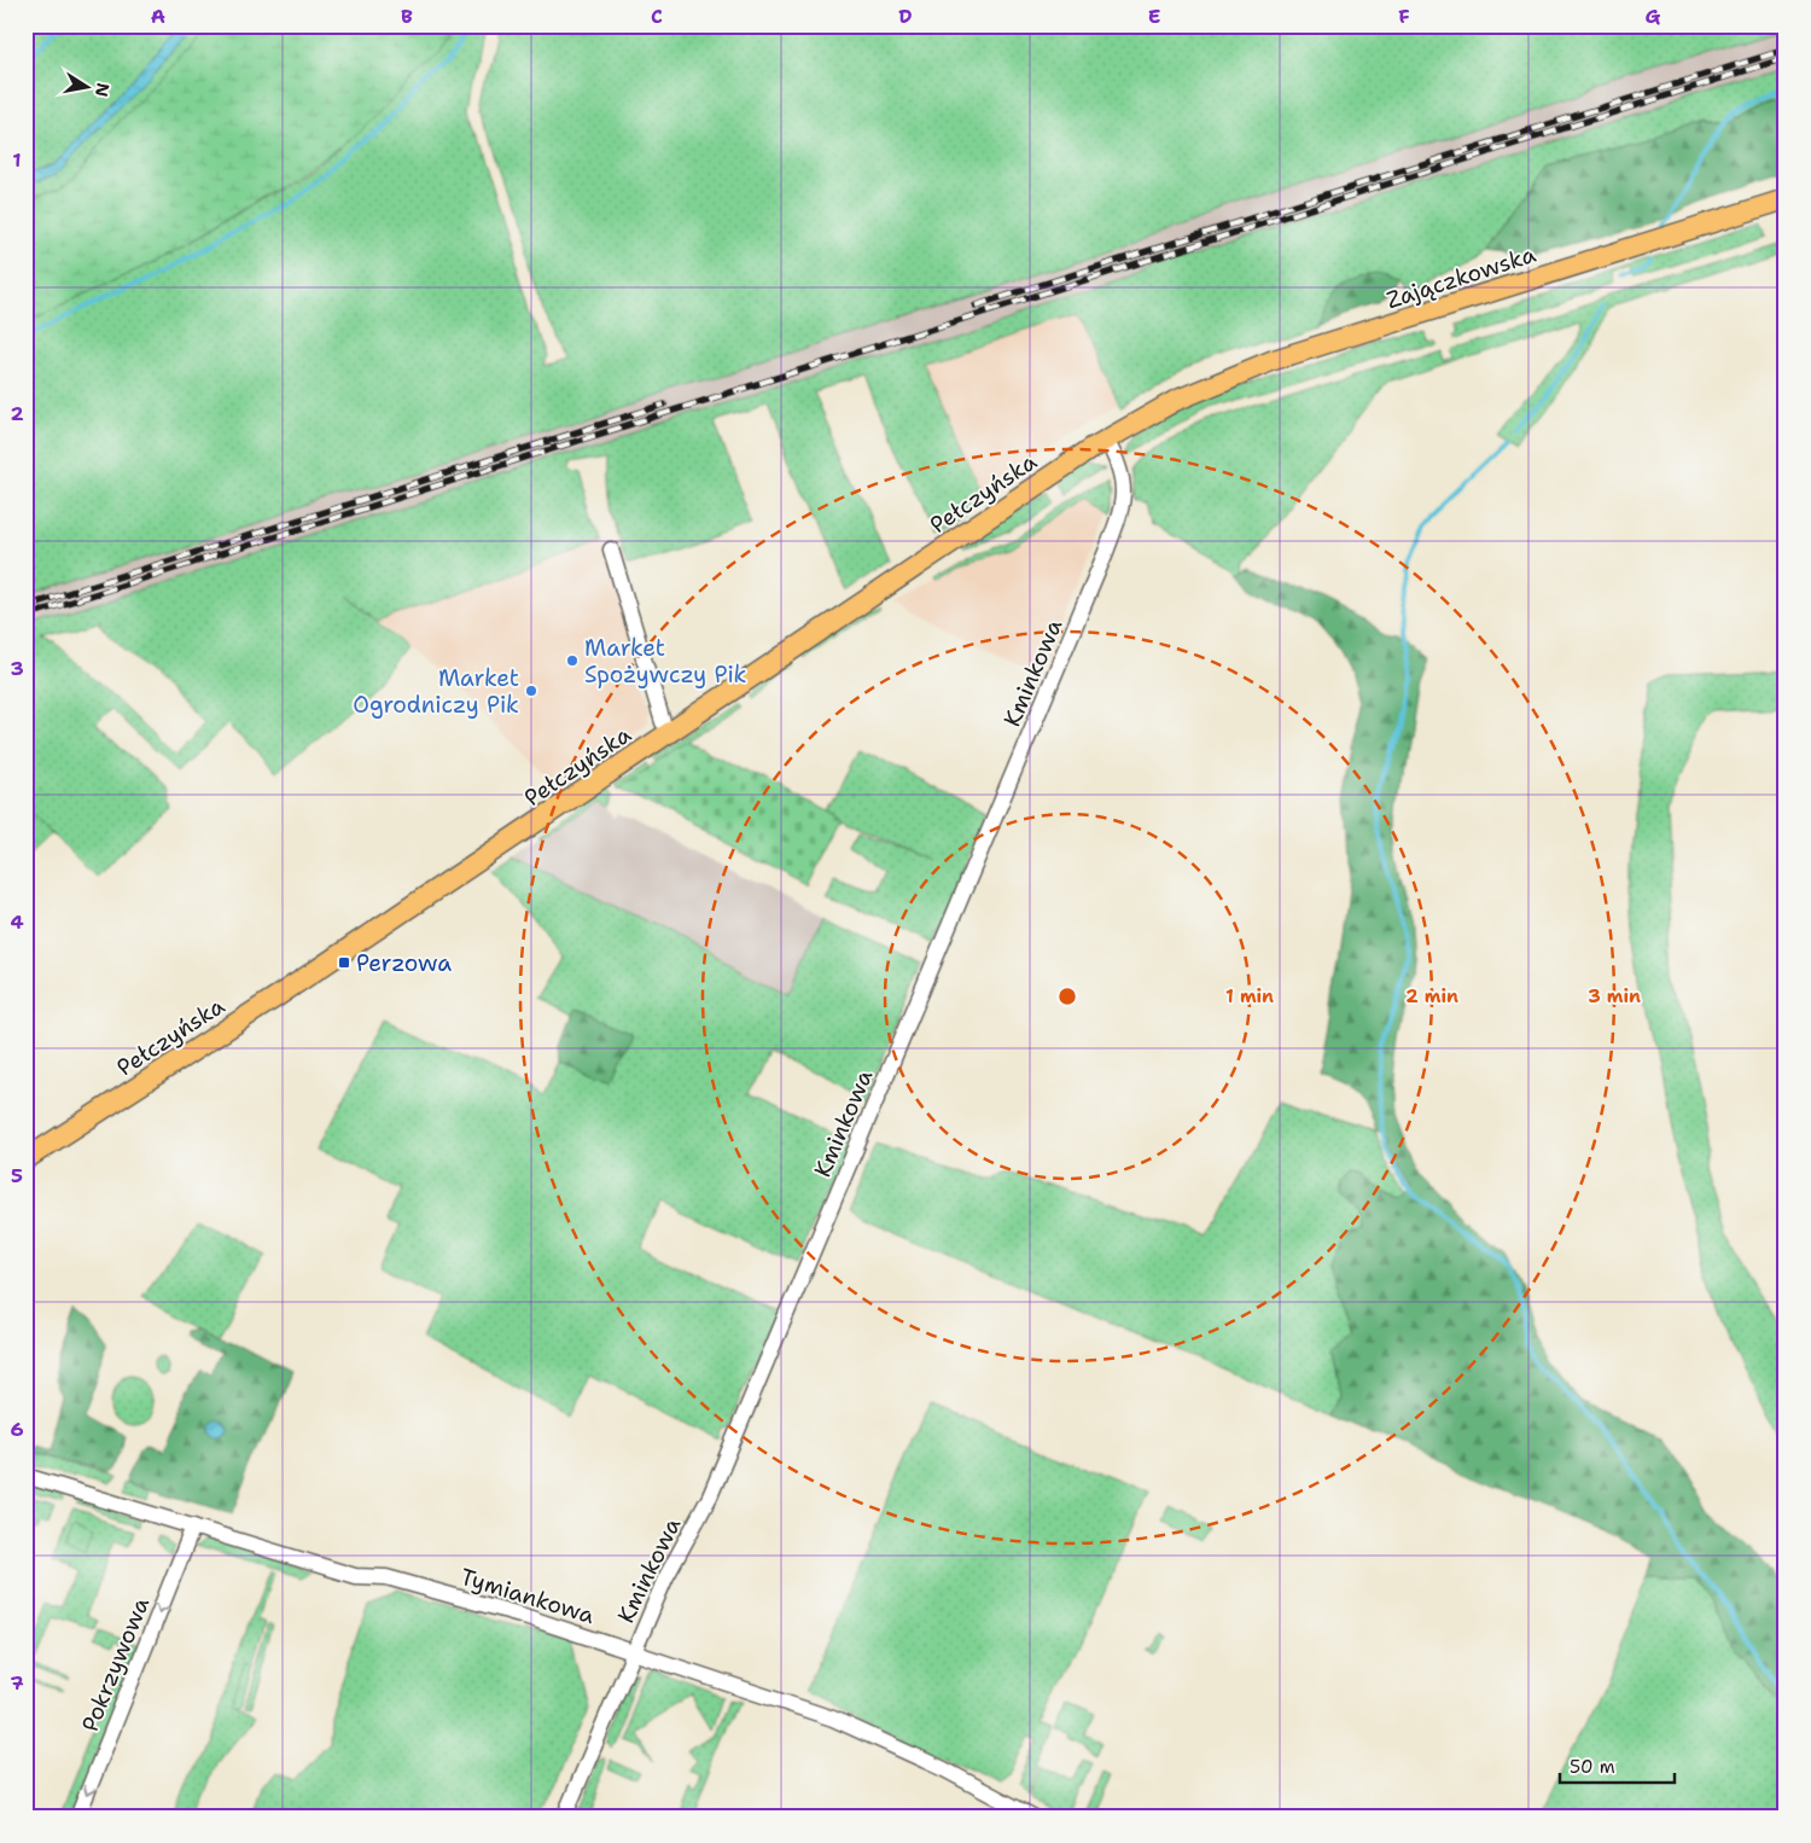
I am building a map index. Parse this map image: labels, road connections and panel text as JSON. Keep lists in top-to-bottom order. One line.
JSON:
{"streets":{"main road":["Zajączkowska","Pełczyńska"],"street":["Kminkowa","Tymiankowa","Pokrzywowa"]},"crossings":[["Zajączkowska","Pełczyńska"],["Pełczyńska","Kminkowa"],["Kminkowa","Tymiankowa"],["Tymiankowa","Pokrzywowa"]],"one_way":["Pokrzywowa"],"places":{"other":["Market Spożywczy Pik","Market Ogrodniczy Pik"],"transit":["Perzowa"]},"scale_bar":"50 m","north":"right","grid":{"columns":["A","B","C","D","E","F","G"],"rows":["1","2","3","4","5","6","7"]},"rings":["1 min","2 min","3 min"]}
